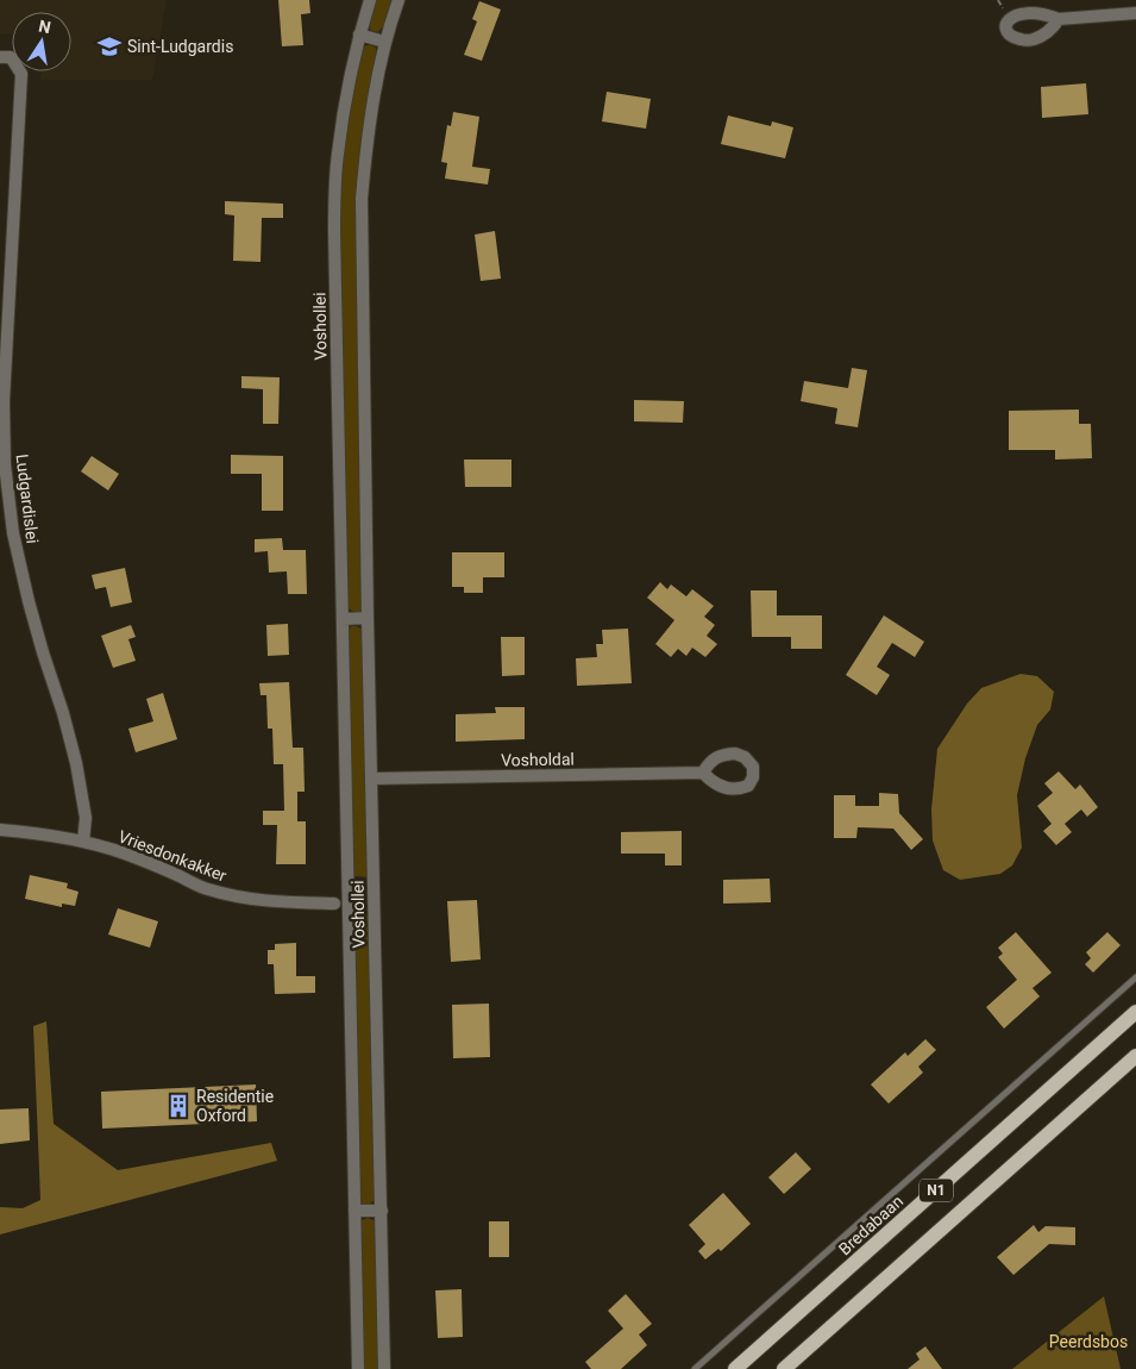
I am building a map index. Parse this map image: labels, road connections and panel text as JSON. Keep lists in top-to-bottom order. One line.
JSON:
{"streets":{"main road":["N1","Bredabaan"],"street":["Voshollei","Ludgardislei","Vosholdal","Vriesdonkakker"]},"crossings":[["Voshollei","Vosholdal"],["Ludgardislei","Vriesdonkakker"]],"parks":["Peerdsbos"],"places":{"school or university":["Sint-Ludgardis"],"building":["Residentie Oxford"]},"north":"top"}
